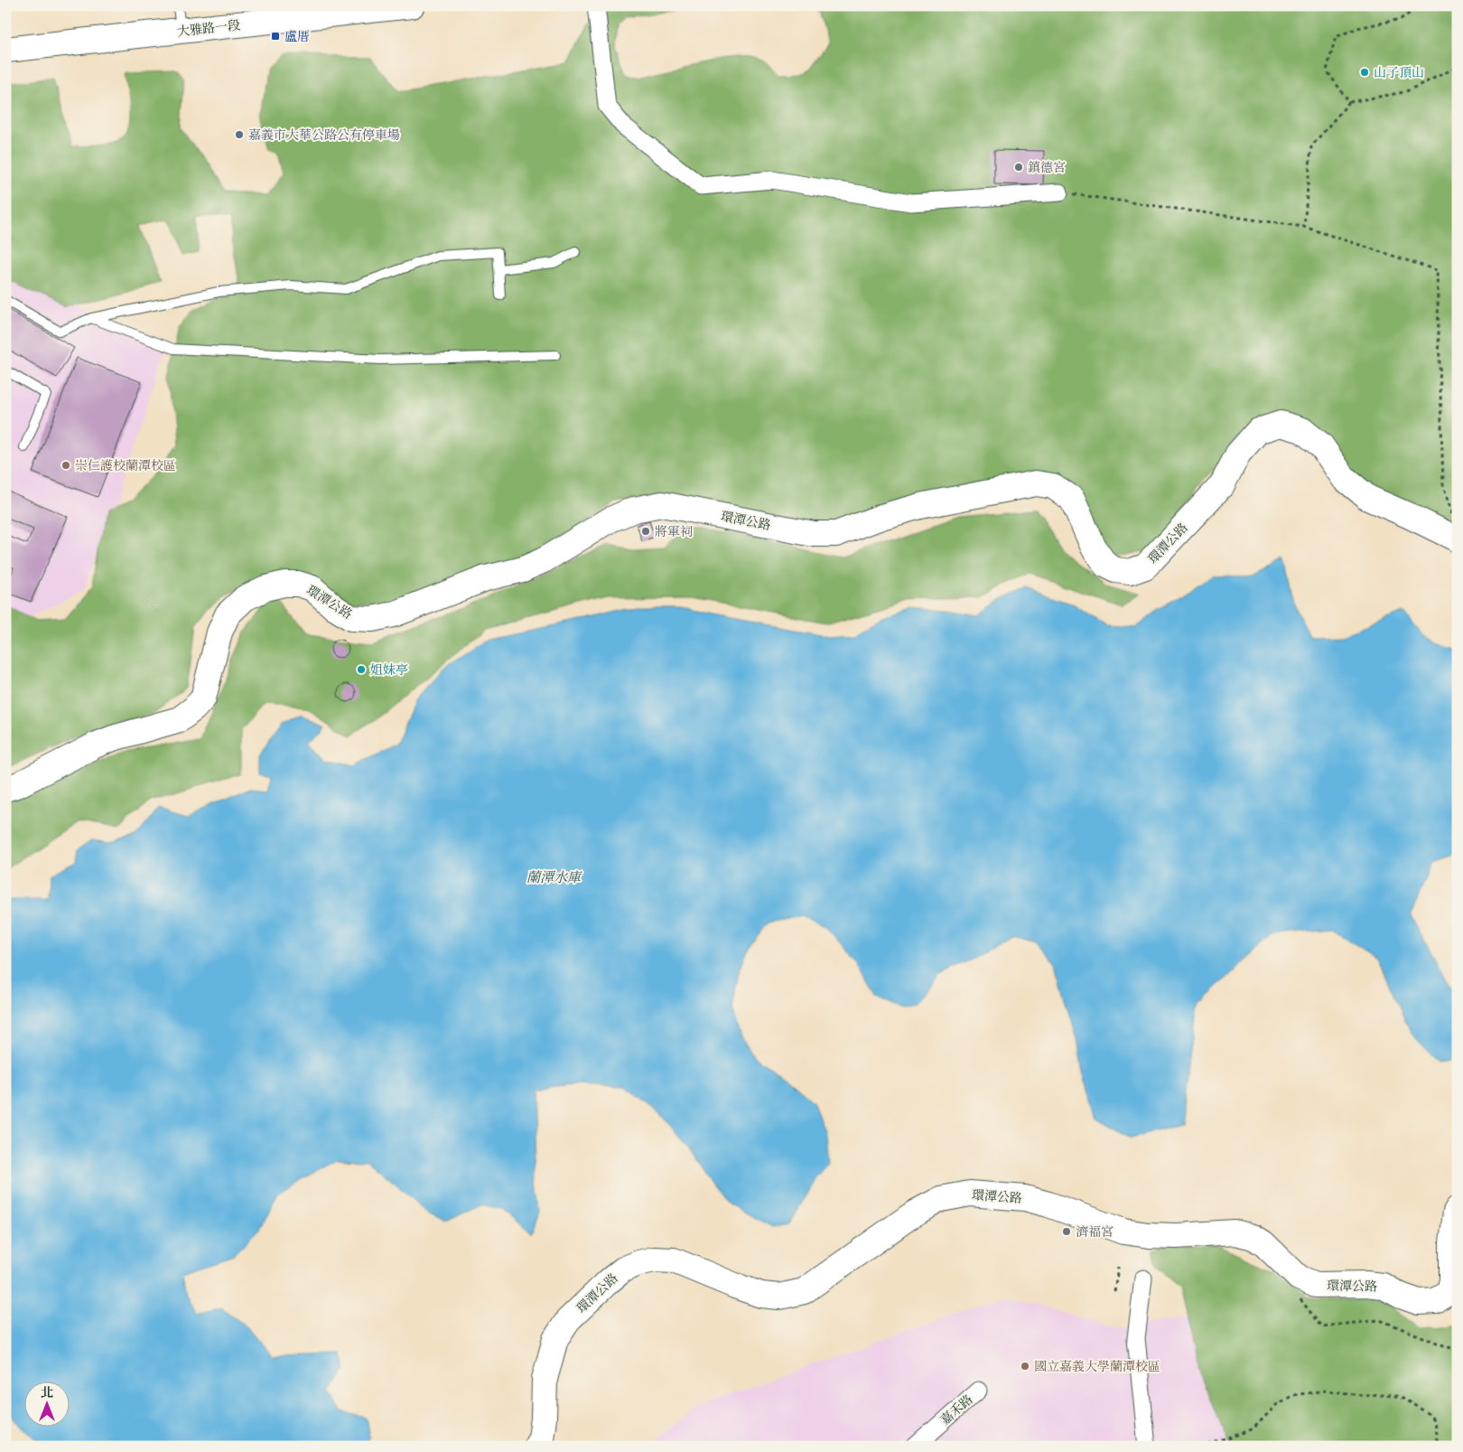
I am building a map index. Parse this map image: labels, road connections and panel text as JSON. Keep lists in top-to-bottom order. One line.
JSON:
{"streets":{"street":["大雅路一段","環潭公路","嘉禾路"]},"water":["蘭潭水庫"],"places":{"transit":["盧厝"],"other":["山子頂山","嘉義市大華公路公有停車場","鎮德宮","崇仁護校蘭潭校區","將軍祠","姐妹亭","濟福宮","國立嘉義大學蘭潭校區"]},"north":"top"}
